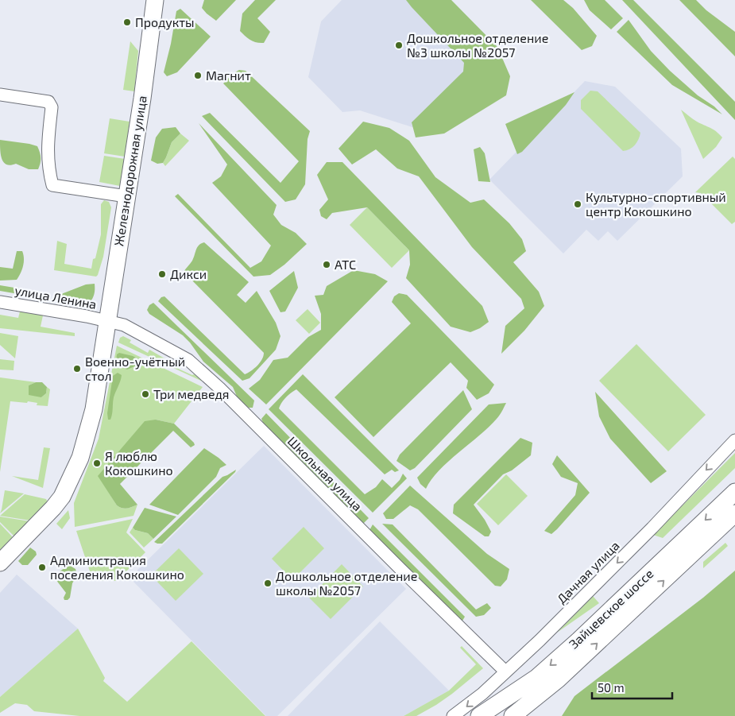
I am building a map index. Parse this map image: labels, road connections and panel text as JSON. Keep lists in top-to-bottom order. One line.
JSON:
{"streets":{"street":["Железнодорожная улица","улица Ленина","Школьная улица","Дачная улица","Зайцевское шоссе"]},"crossings":[["Железнодорожная улица","улица Ленина"],["Железнодорожная улица","Школьная улица"],["улица Ленина","Школьная улица"],["Школьная улица","Дачная улица"]],"one_way":["Дачная улица"],"places":["Продукты","Дошкольное отделение №3 школы №2057","Магнит","Культурно-спортивный центр Кокошкино","АТС","Дикси","Военно-учётный стол","Три медведя","Я люблю Кокошкино","Администрация поселения Кокошкино","Дошкольное отделение школы №2057"],"scale_bar":"50 m"}
